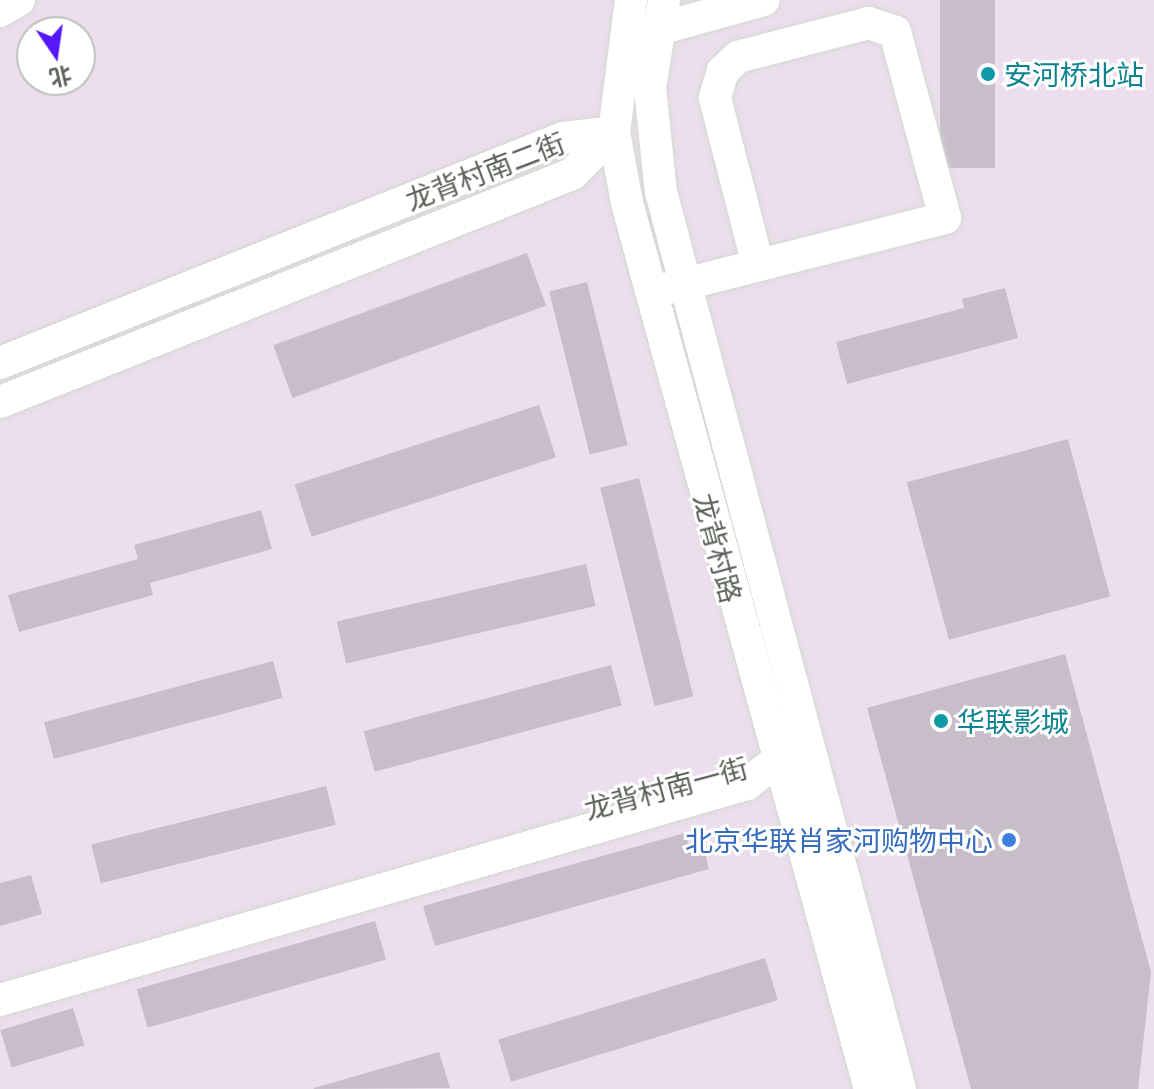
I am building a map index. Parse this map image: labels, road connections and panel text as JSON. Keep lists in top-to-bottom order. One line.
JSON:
{"streets":{"street":["龙背村南二街","龙背村路","龙背村南一街"]},"crossings":[["龙背村南二街","龙背村路"],["龙背村路","龙背村南一街"]],"places":["安河桥北站","华联影城","北京华联肖家河购物中心"],"north":"bottom"}
